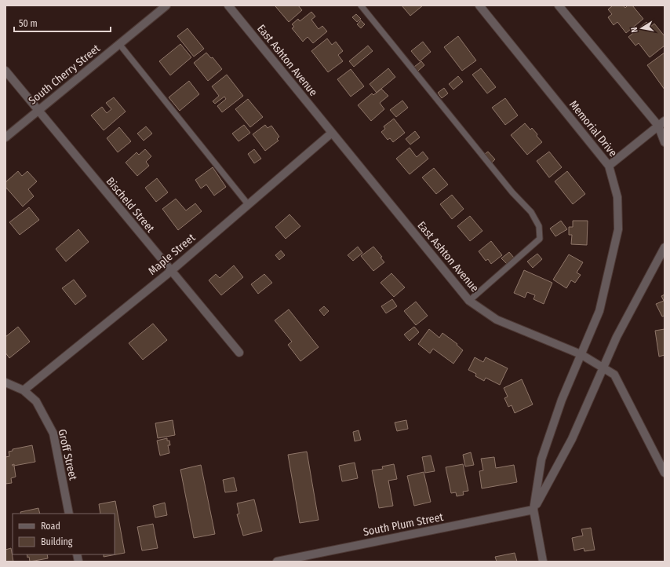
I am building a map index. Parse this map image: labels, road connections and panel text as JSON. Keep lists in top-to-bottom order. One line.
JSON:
{"streets":{"street":["East Ashton Avenue","South Cherry Street","Memorial Drive","Bischeld Street","Maple Street","Groff Street","South Plum Street"]},"crossings":[["East Ashton Avenue","Memorial Drive"],["East Ashton Avenue","Maple Street"],["South Cherry Street","Bischeld Street"],["Bischeld Street","Maple Street"],["Maple Street","Groff Street"]],"legend":["Road","Building"],"scale_bar":"50 m","north":"left"}
